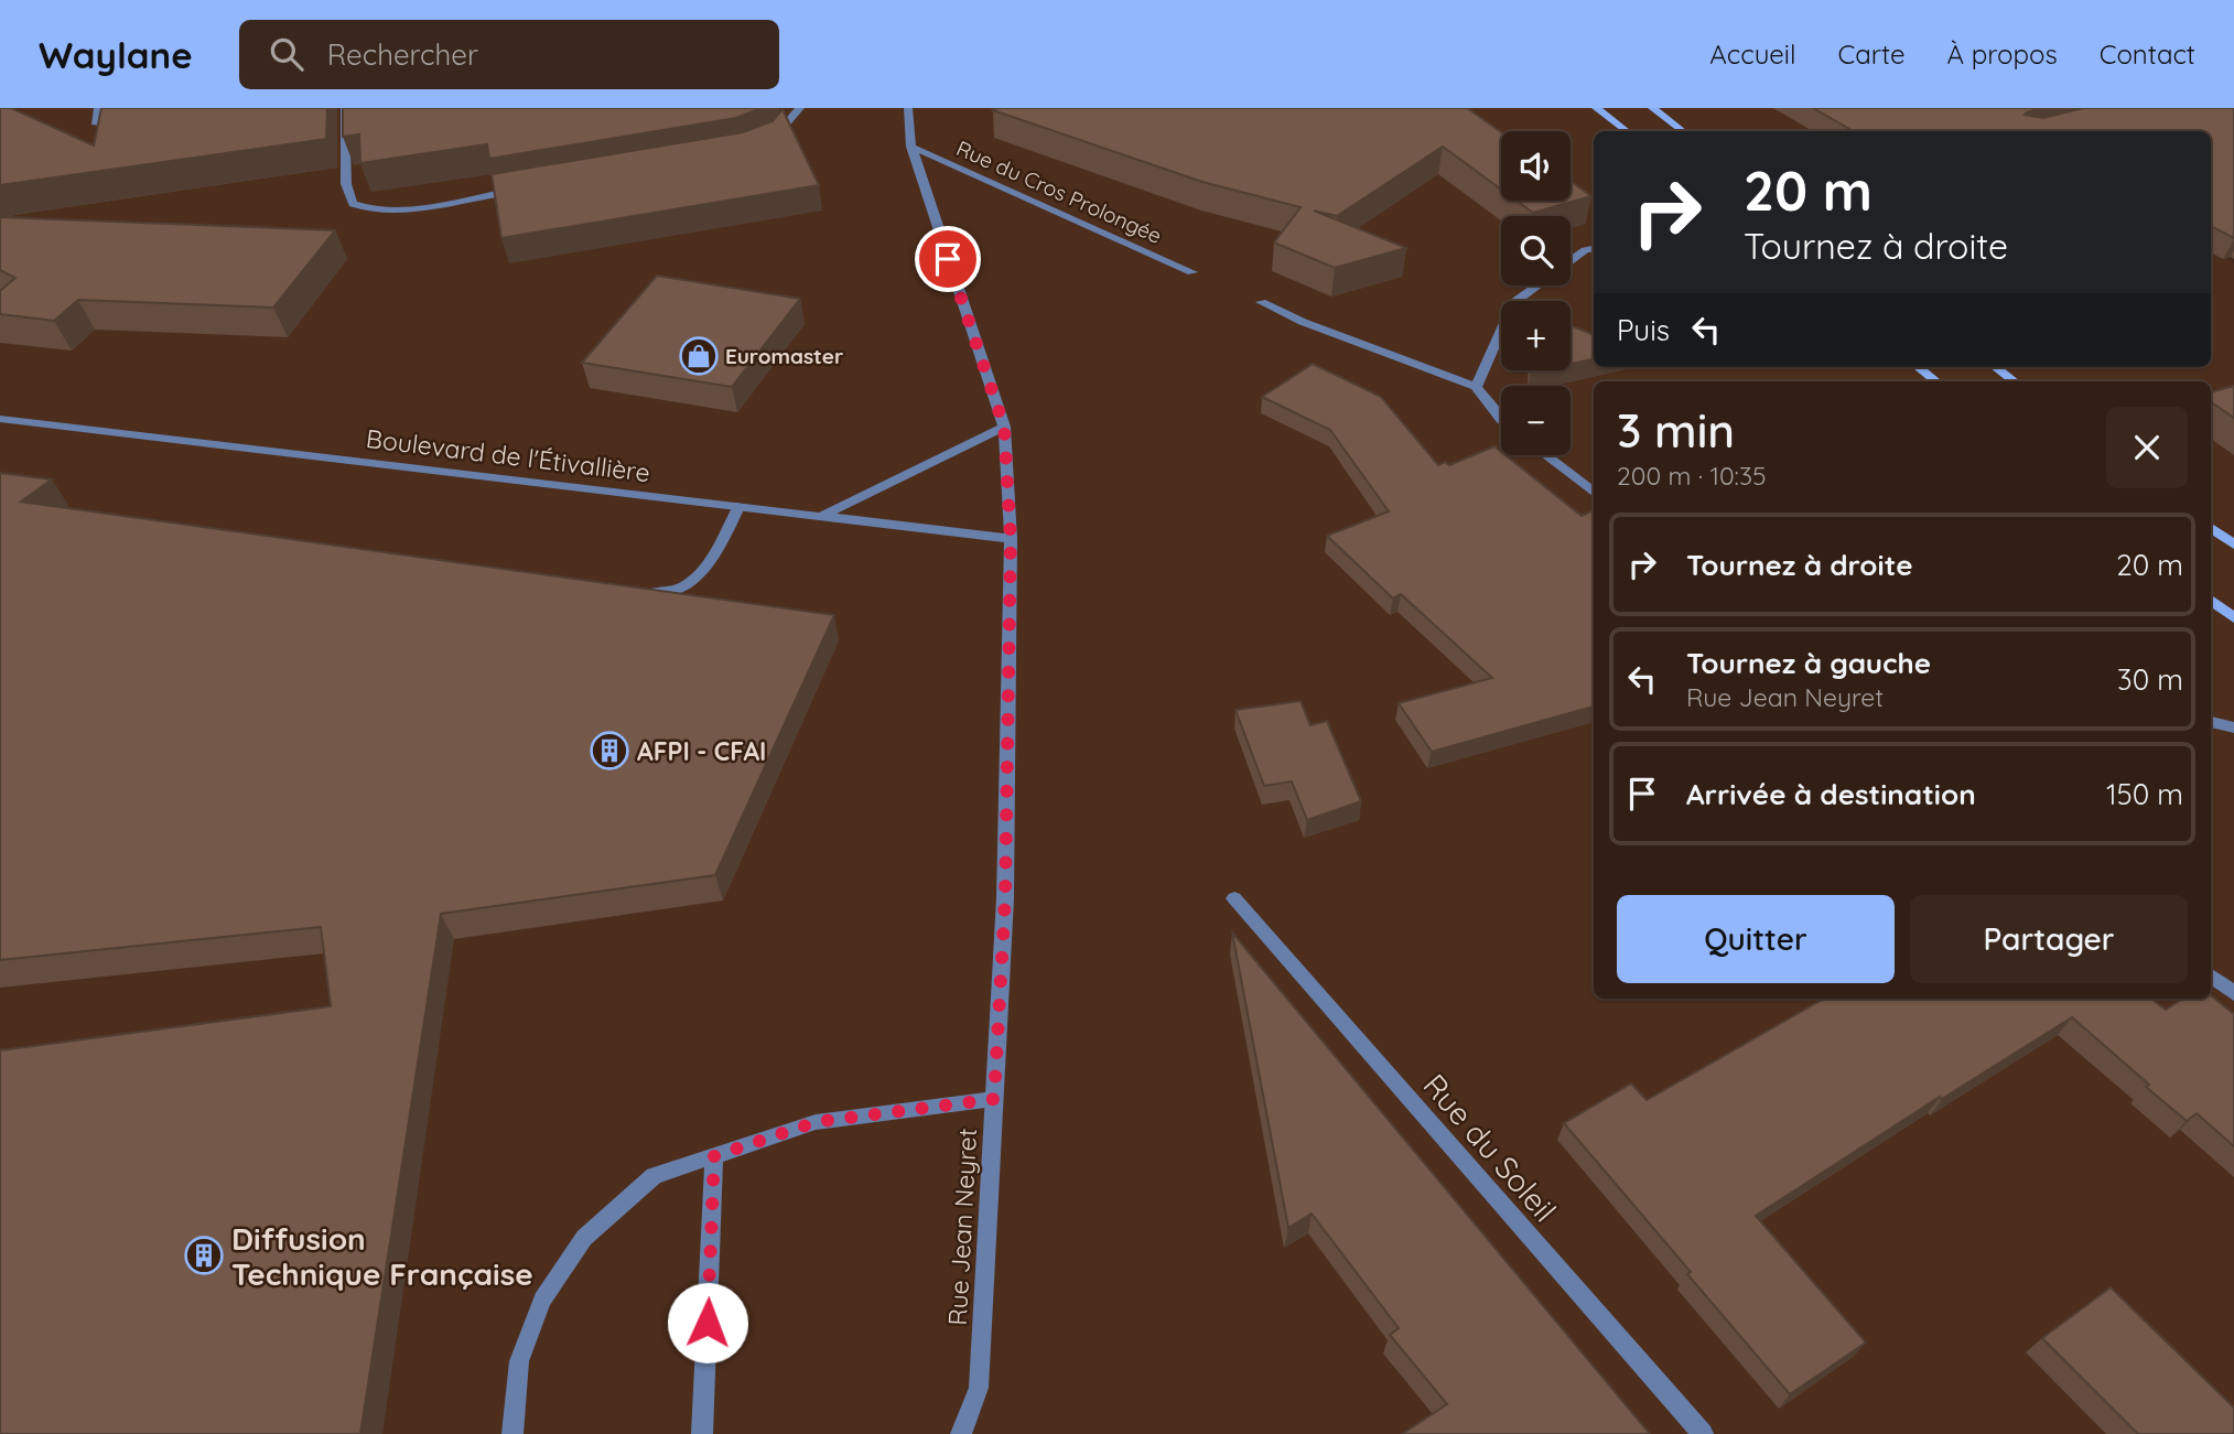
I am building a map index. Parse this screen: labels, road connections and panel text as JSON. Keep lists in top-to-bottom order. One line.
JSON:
{"streets":{"street":["Rue du Cros Prolongée","Boulevard de l'Étivallière","Rue du Soleil","Rue Jean Neyret"]},"crossings":[["Rue du Cros Prolongée","Rue Jean Neyret"],["Boulevard de l'Étivallière","Rue Jean Neyret"]],"places":{"shop":["Euromaster"],"building":["AFPI - CFAI","Diffusion Technique Française"]},"page":{"header":"Waylane","search":"Rechercher","nav":["Accueil","Carte","À propos","Contact"],"map_buttons":["+","−"],"turn":["20 m","Tournez à droite"],"then":"Puis","heading":["3 min","200 m · 10:35"],"list":[{"name":"Tournez à droite","value":"20 m"},{"name":"Tournez à gauche","note":"Rue Jean Neyret","value":"30 m"},{"name":"Arrivée à destination","value":"150 m"}],"buttons":["Quitter","Partager"]}}
